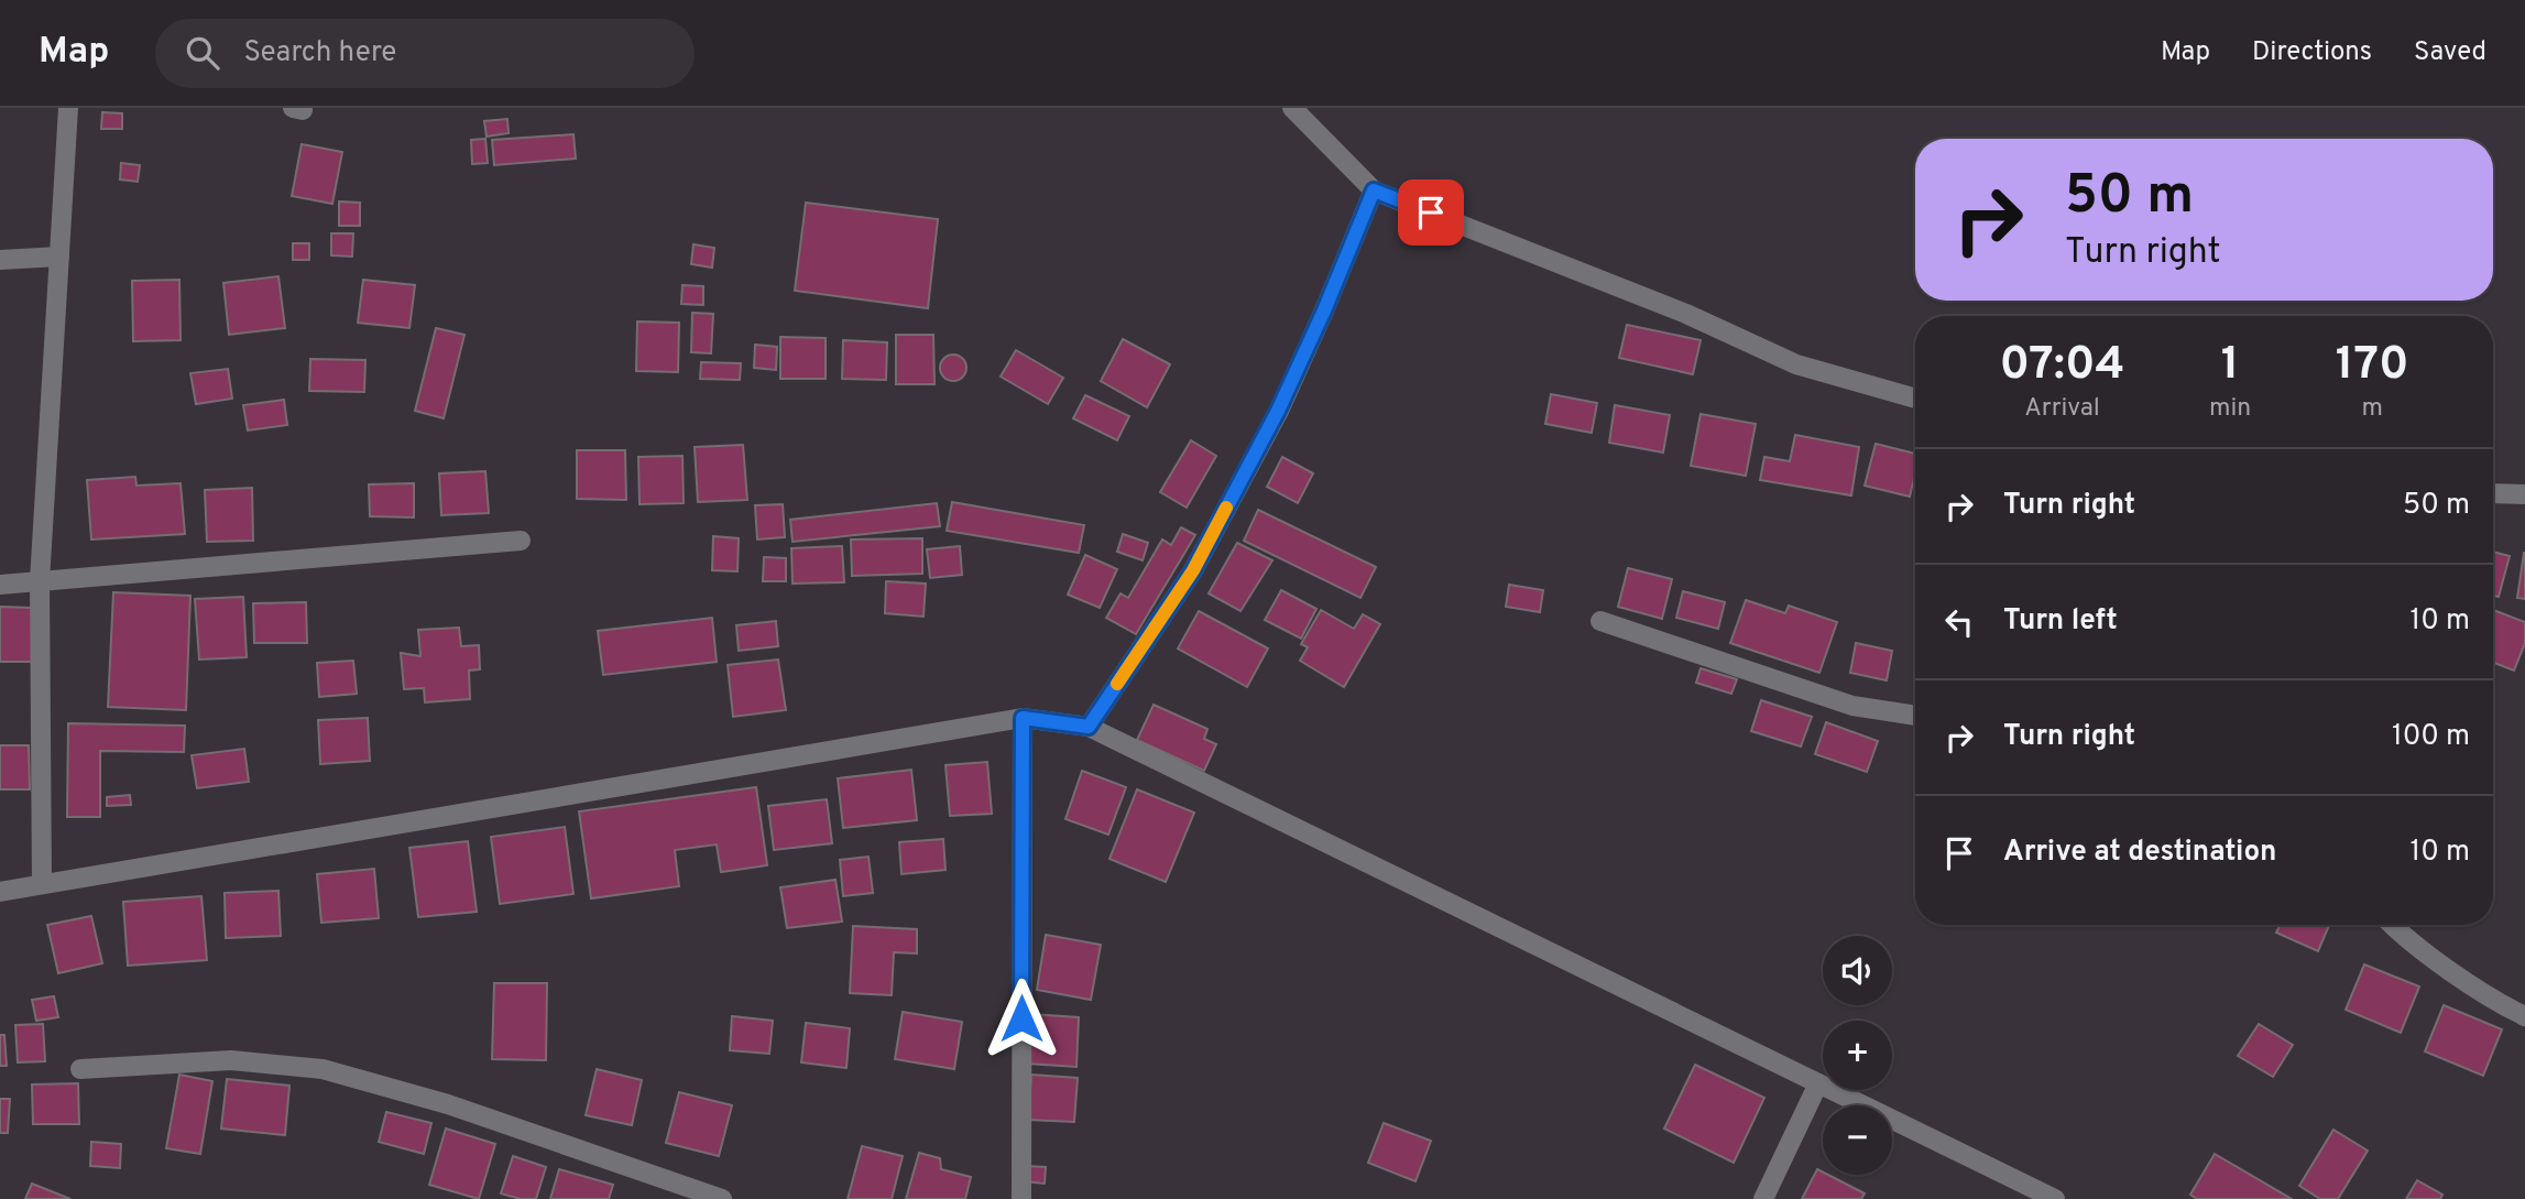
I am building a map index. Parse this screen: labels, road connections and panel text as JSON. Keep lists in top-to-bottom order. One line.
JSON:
{"page":{"header":"Map","search":"Search here","nav":["Map","Directions","Saved"],"turn":["50 m","Turn right"],"eta":["07:04","Arrival","1","min","170","m"],"list":[{"name":"Turn right","value":"50 m"},{"name":"Turn left","value":"10 m"},{"name":"Turn right","value":"100 m"},{"name":"Arrive at destination","value":"10 m"}],"map_buttons":["+","−"]}}
